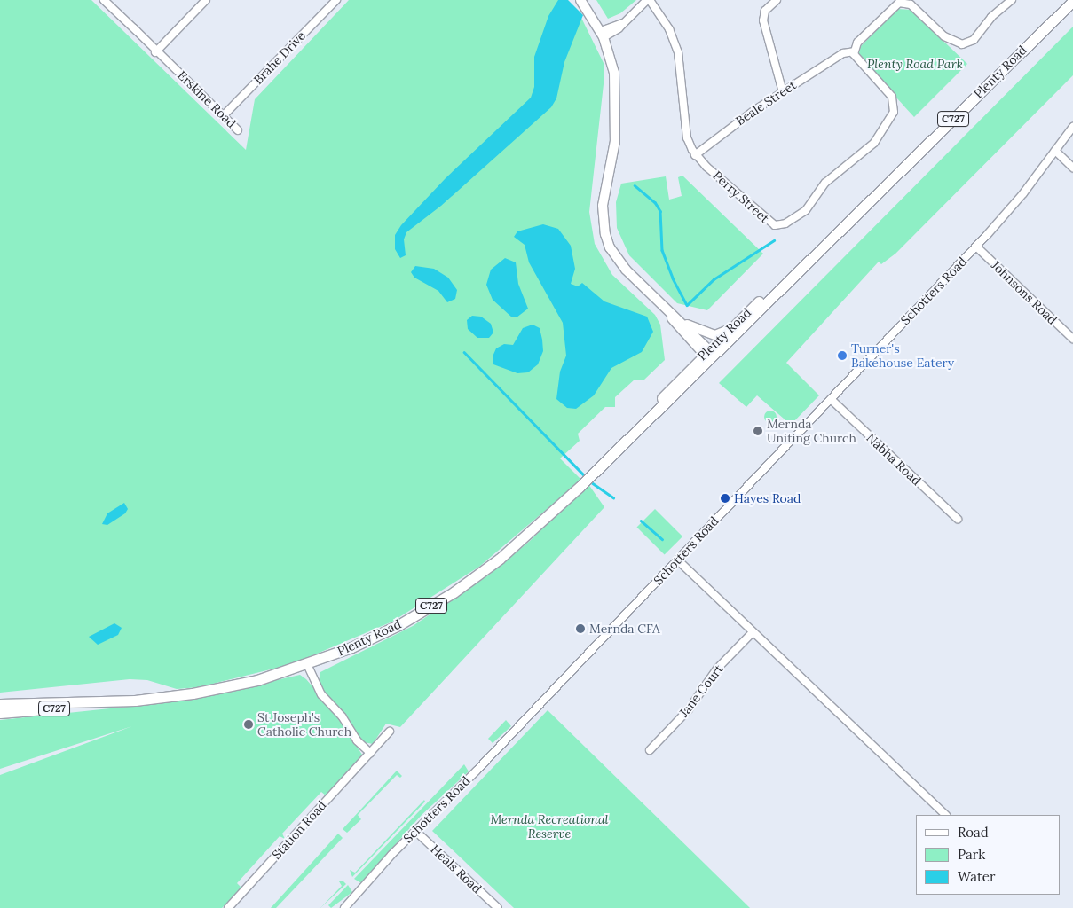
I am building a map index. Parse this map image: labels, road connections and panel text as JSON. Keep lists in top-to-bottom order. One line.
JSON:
{"streets":{"main road":["Plenty Road","C727"],"street":["Brahe Drive","Erskine Road","Beale Street","Perry Street","Schotters Road","Johnsons Road","Nabha Road","Jane Court","Station Road","Heals Road"]},"crossings":[["Brahe Drive","Erskine Road"],["Beale Street","Perry Street"],["Schotters Road","Johnsons Road"],["Schotters Road","Nabha Road"],["Schotters Road","Heals Road"]],"parks":["Plenty Road Park","Mernda Recreational Reserve"],"places":["Turner's Bakehouse Eatery","Mernda Uniting Church","Hayes Road","Mernda CFA","St Joseph's Catholic Church"],"legend":["Road","Park","Water"]}
